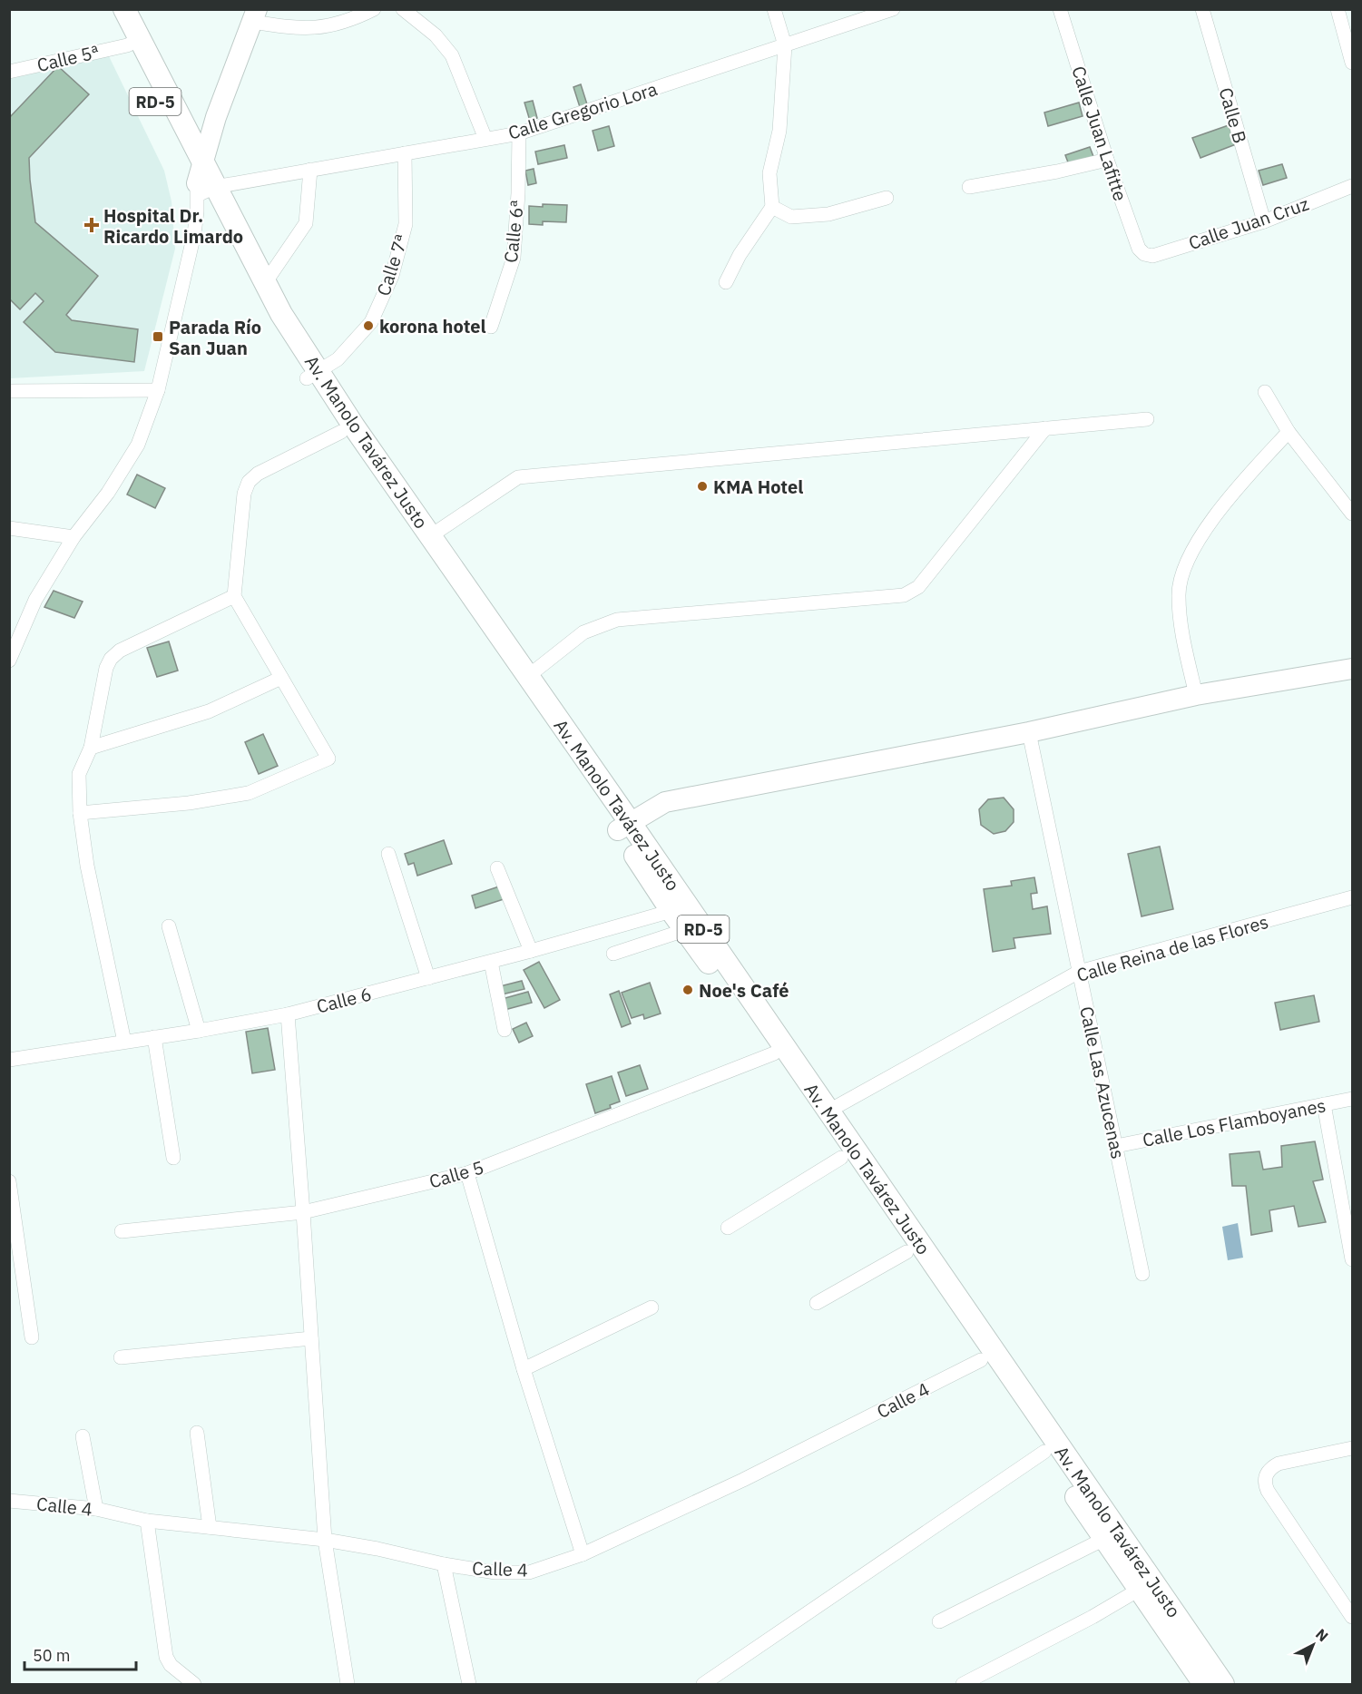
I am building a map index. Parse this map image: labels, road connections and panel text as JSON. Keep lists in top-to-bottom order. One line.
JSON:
{"streets":{"main road":["RD-5","Av. Manolo Tavárez Justo"],"street":["Calle 5ª","Calle Gregorio Lora","Calle B","Calle Juan Lafitte","Calle Juan Cruz","Calle 6ª","Calle 7ª","Calle Reina de las Flores","Calle 6","Calle Las Azucenas","Calle Los Flamboyanes","Calle 5","Calle 4"]},"crossings":[["Calle 5ª","Av. Manolo Tavárez Justo"],["Calle Gregorio Lora","Calle 6ª"],["Calle Gregorio Lora","Calle 7ª"],["Calle Gregorio Lora","Av. Manolo Tavárez Justo"],["Calle B","Calle Juan Cruz"],["Calle Juan Lafitte","Calle Juan Cruz"],["Calle 7ª","Av. Manolo Tavárez Justo"],["Av. Manolo Tavárez Justo","Calle Reina de las Flores"],["Av. Manolo Tavárez Justo","Calle 6"],["Av. Manolo Tavárez Justo","Calle 5"],["Av. Manolo Tavárez Justo","Calle 4"],["Calle Reina de las Flores","Calle Las Azucenas"],["Calle Las Azucenas","Calle Los Flamboyanes"]],"places":{"health":["Hospital Dr. Ricardo Limardo"],"other":["korona hotel","KMA Hotel","Noe's Café"],"transit":["Parada Río San Juan"]},"scale_bar":"50 m","north":"top right"}
